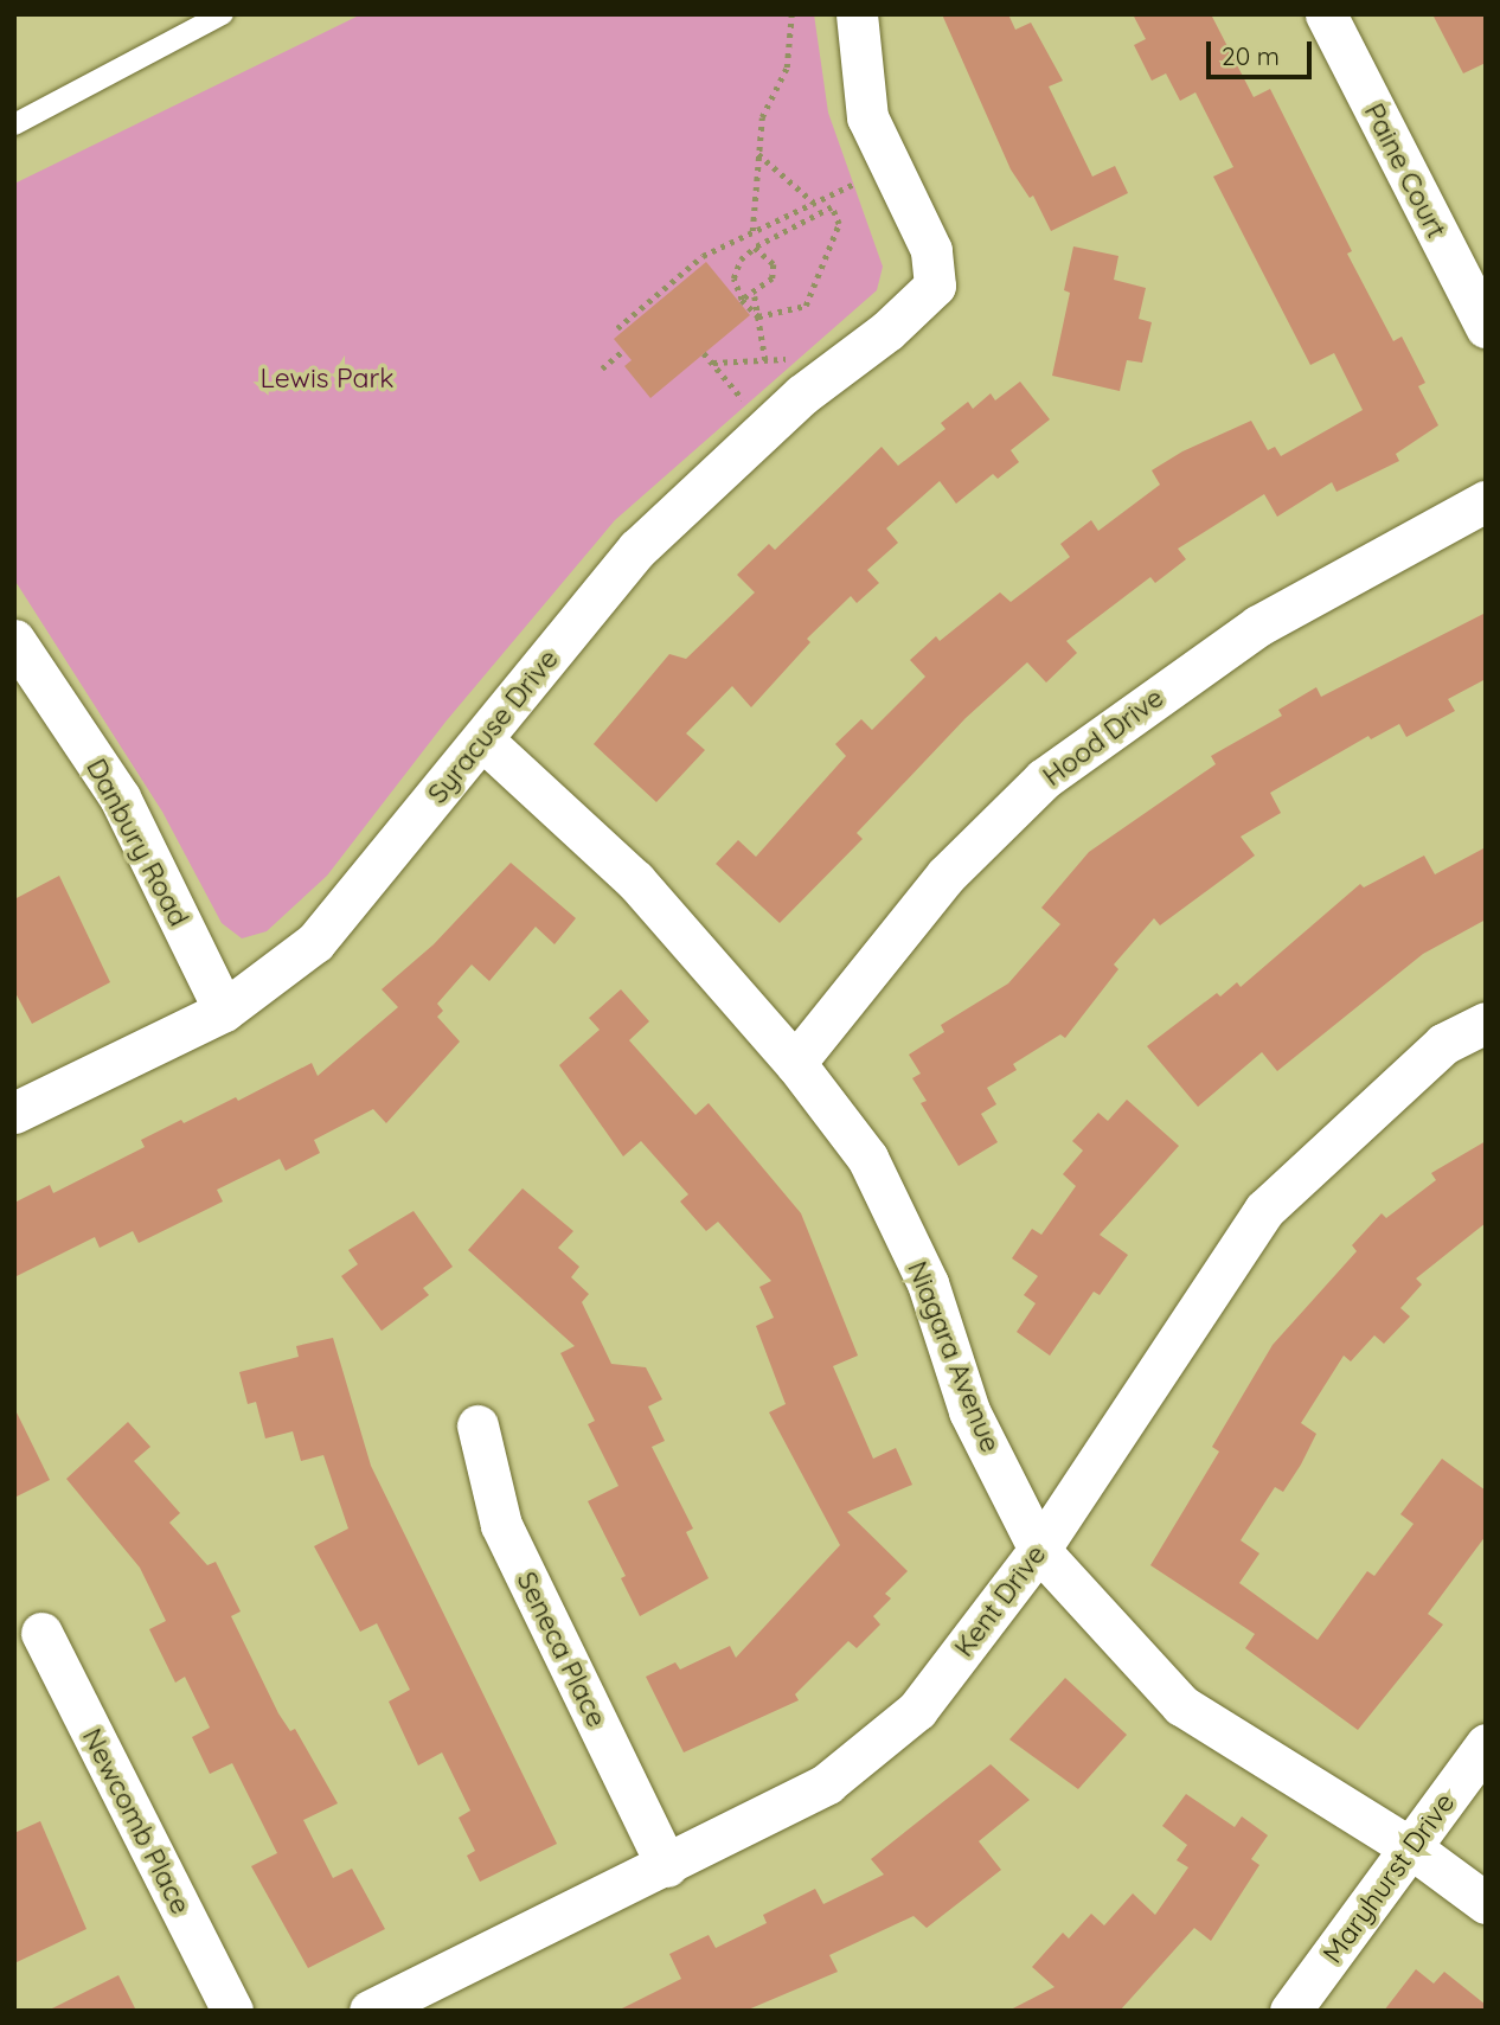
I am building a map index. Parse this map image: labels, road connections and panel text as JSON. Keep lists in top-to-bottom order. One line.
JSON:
{"streets":{"street":["Paine Court","Syracuse Drive","Hood Drive","Danbury Road","Niagara Avenue","Kent Drive","Seneca Place","Newcomb Place","Maryhurst Drive"]},"crossings":[["Syracuse Drive","Danbury Road"],["Syracuse Drive","Niagara Avenue"],["Hood Drive","Niagara Avenue"],["Niagara Avenue","Kent Drive"],["Niagara Avenue","Maryhurst Drive"],["Kent Drive","Seneca Place"]],"parks":["Lewis Park"],"scale_bar":"20 m"}
